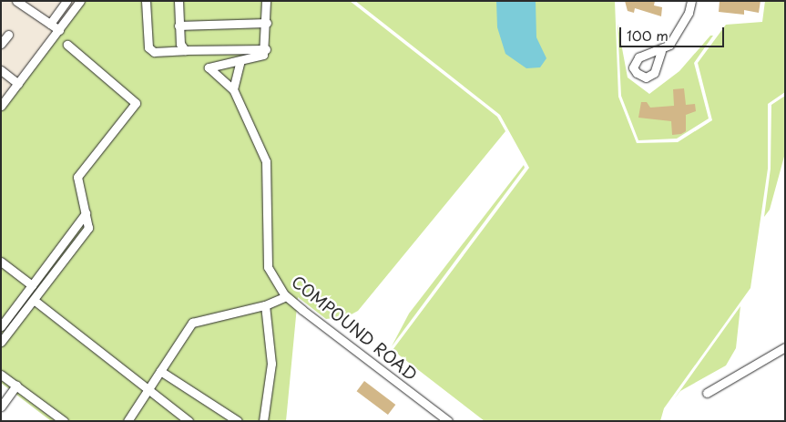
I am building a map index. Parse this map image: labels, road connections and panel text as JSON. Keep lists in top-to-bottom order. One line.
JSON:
{"streets":{"street":["COMPOUND ROAD"]},"scale_bar":"100 m"}
